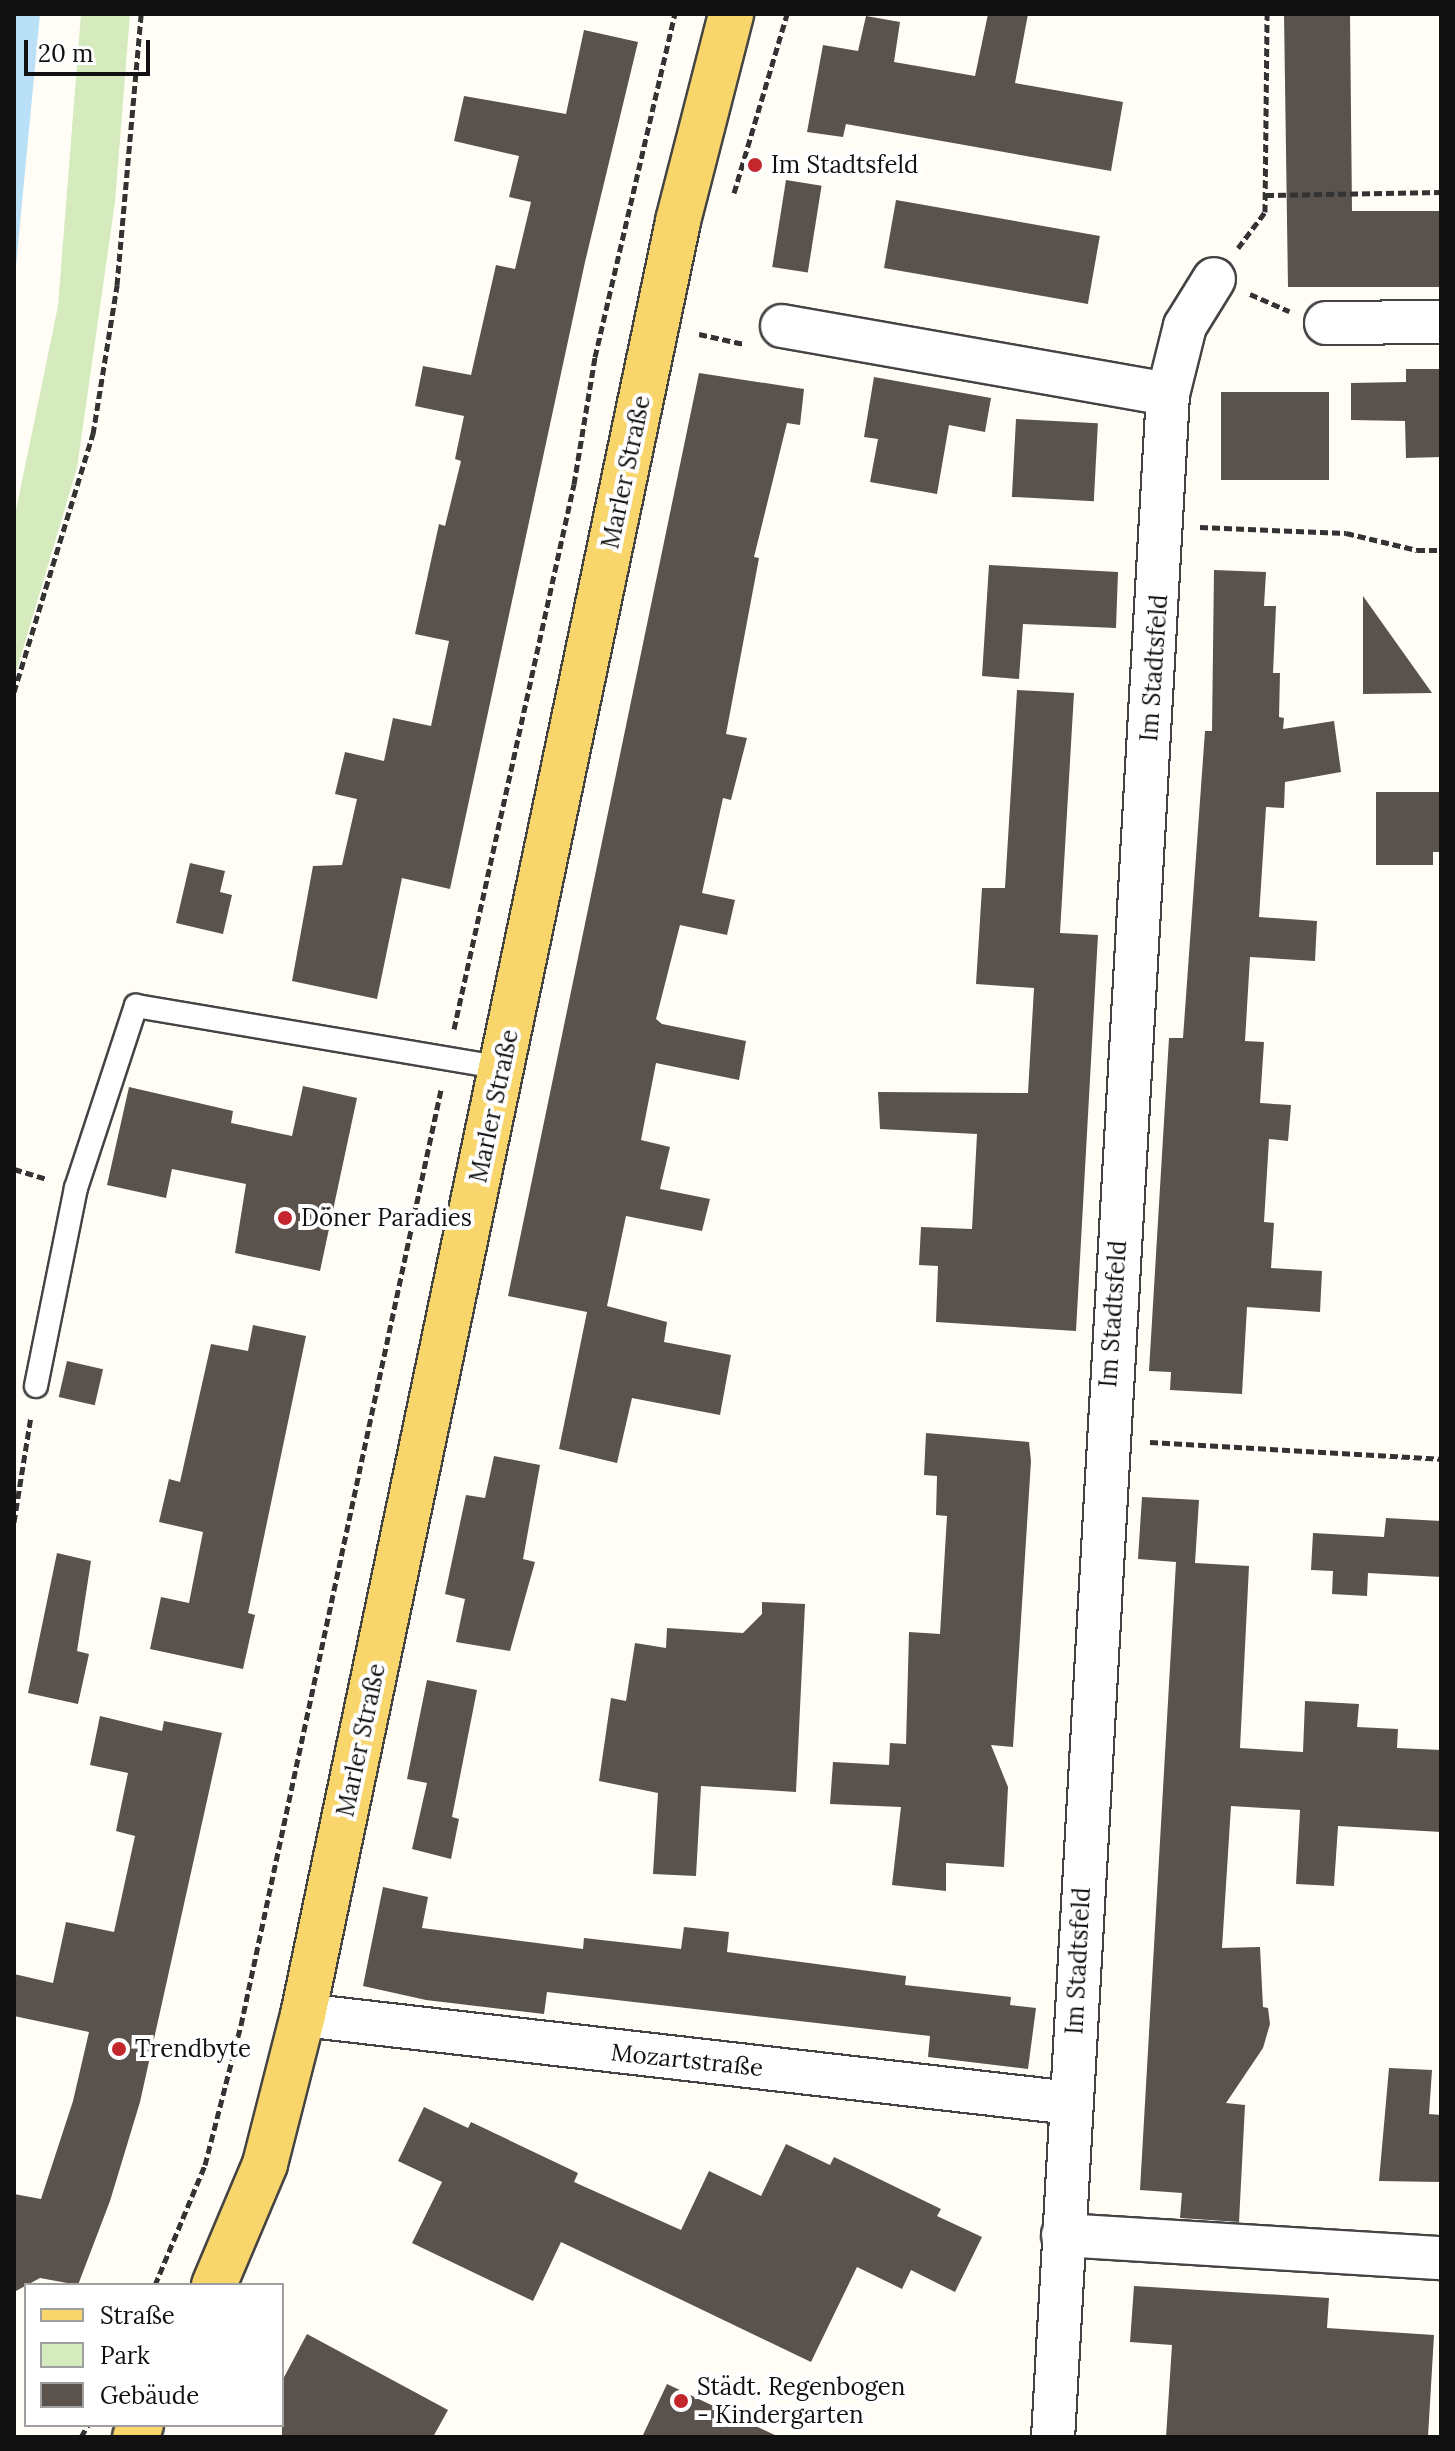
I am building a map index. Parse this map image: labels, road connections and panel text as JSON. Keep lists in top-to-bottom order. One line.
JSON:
{"streets":{"main road":["Marler Straße"],"street":["Im Stadtsfeld","Mozartstraße"]},"crossings":[["Marler Straße","Mozartstraße"],["Im Stadtsfeld","Mozartstraße"]],"places":["Im Stadtsfeld","Döner Paradies","Trendbyte","Städt. Regenbogen - Kindergarten"],"legend":["Straße","Park","Gebäude"],"scale_bar":"20 m"}
